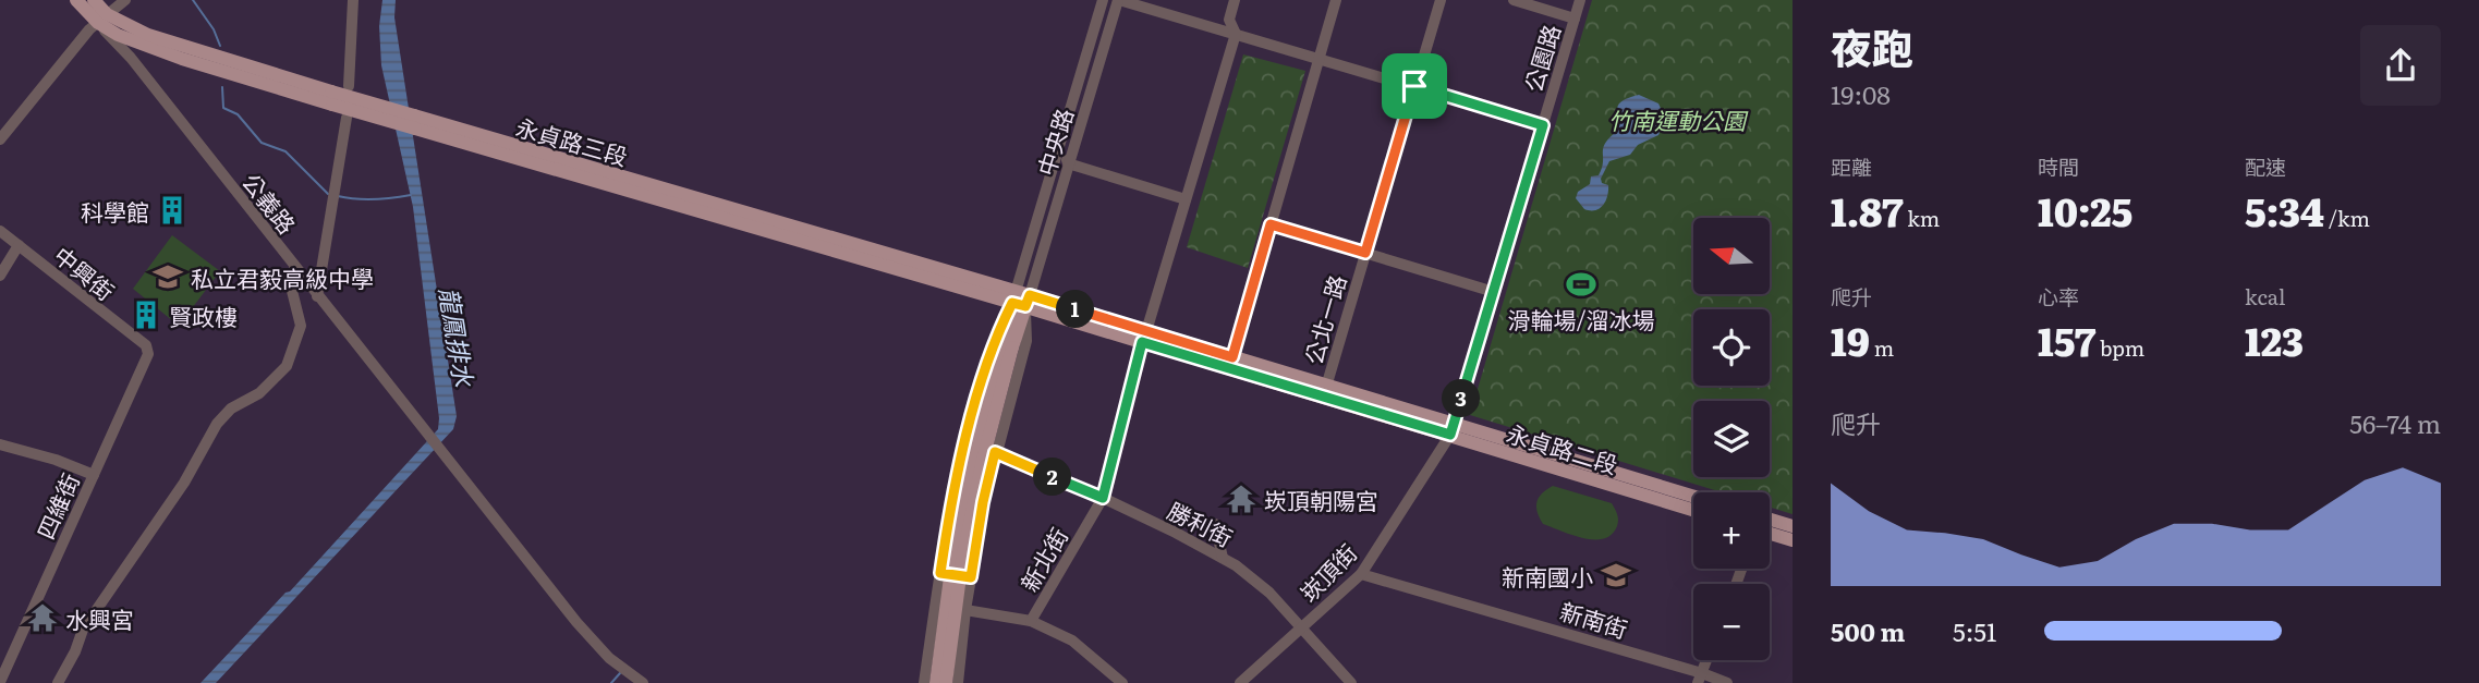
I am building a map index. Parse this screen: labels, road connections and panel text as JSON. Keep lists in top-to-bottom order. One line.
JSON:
{"streets":{"main road":["永貞路三段","公義路","永貞路二段"],"street":["公園路","中央路","中興街","公北一路","四維街","勝利街","新北街","崁頂街","新南街"]},"crossings":[["公園路","永貞路二段"],["公園路","崁頂街"],["永貞路三段","中央路"],["永貞路三段","公義路"],["永貞路三段","永貞路二段"],["中央路","永貞路二段"],["中興街","四維街"],["公北一路","永貞路二段"],["永貞路二段","新北街"],["永貞路二段","崁頂街"],["勝利街","新北街"],["勝利街","崁頂街"],["崁頂街","新南街"]],"water":["龍鳳排水"],"parks":["竹南運動公園"],"places":{"building":["科學館","賢政樓"],"school or university":["私立君毅高級中學","新南國小"],"sports":["滑輪場/溜冰場"],"temple":["崁頂朝陽宮","水興宮"]},"north":"left","page":{"heading":["夜跑","19:08"],"stats":[["距離","1.87 km"],["時間","10:25"],["配速","5:34 /km"],["爬升","19 m"],["心率","157 bpm"],["kcal","123"]],"map_buttons":["+","−"],"pins":["1","3","2"],"chart":["爬升","56–74 m"],"list":[{"name":"500 m","note":"5:51"}]}}
